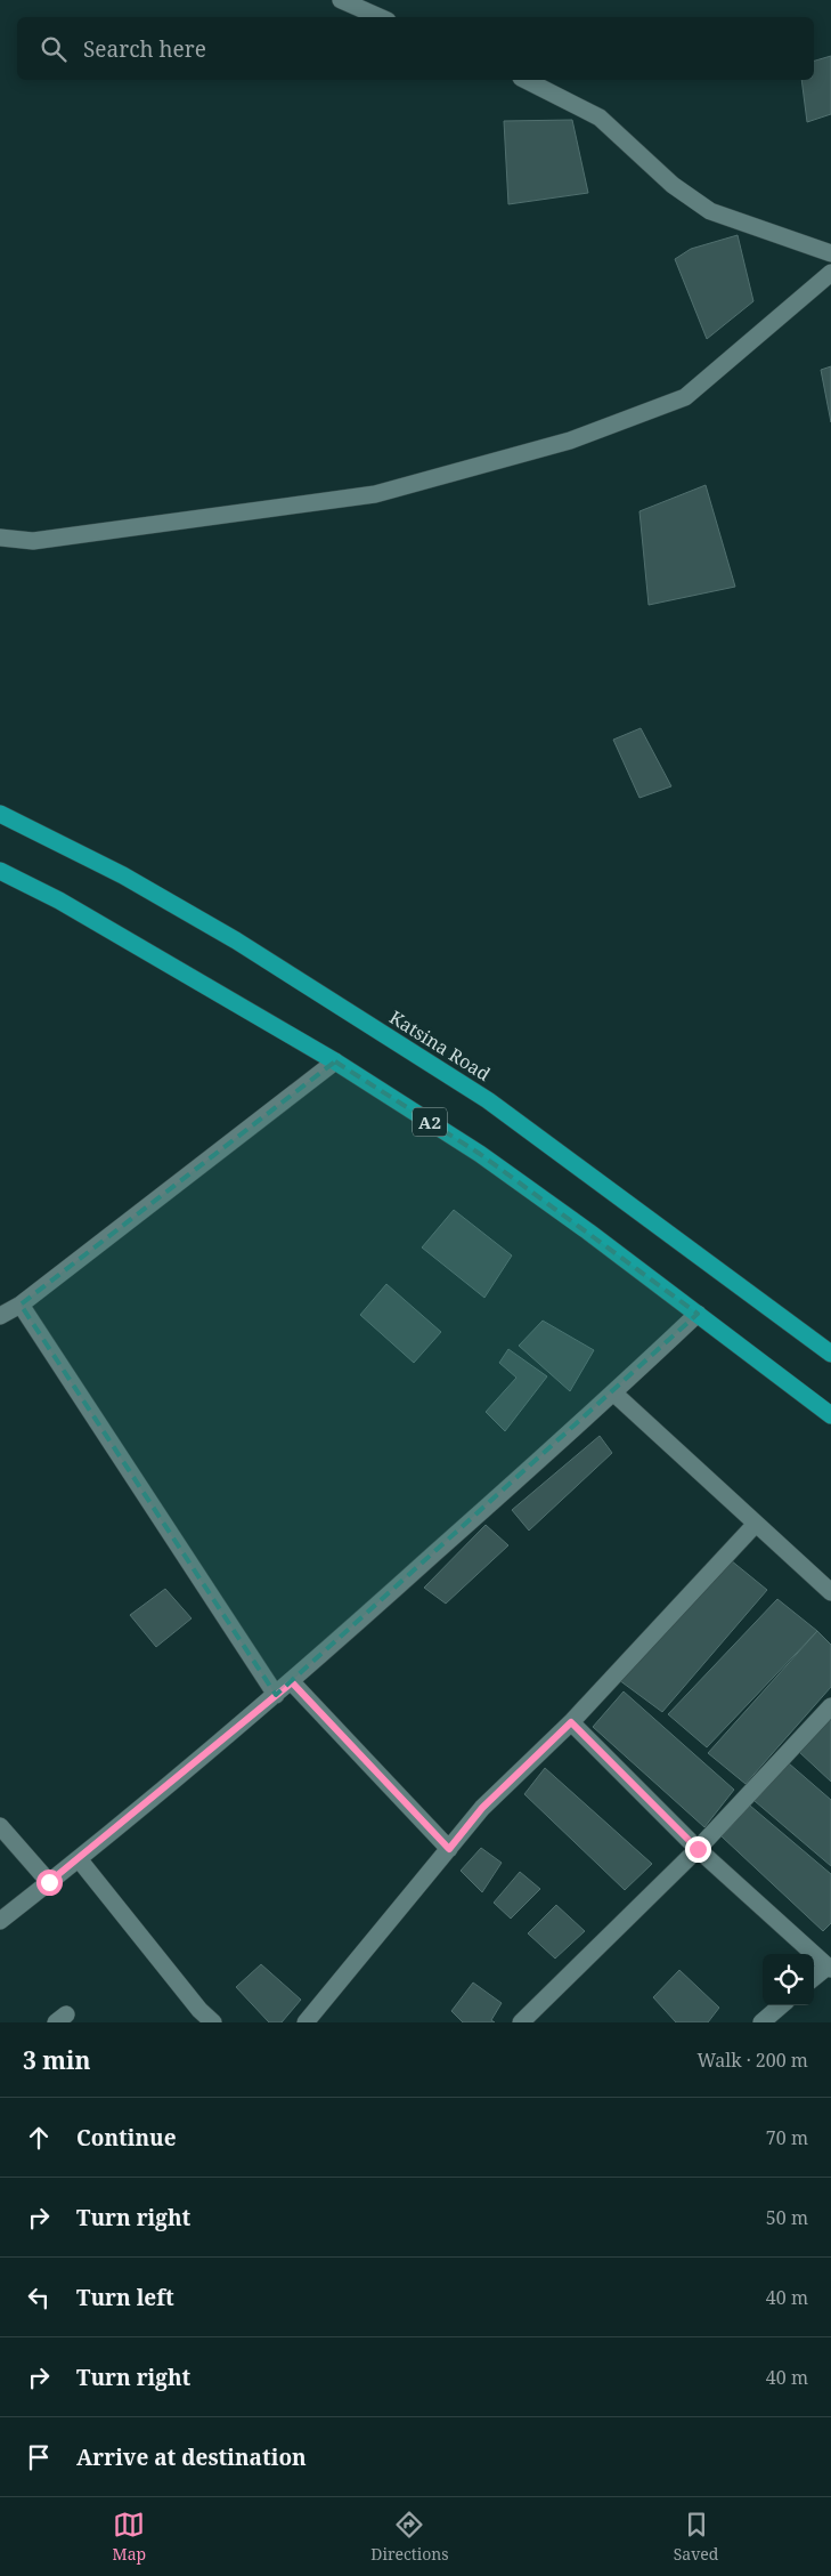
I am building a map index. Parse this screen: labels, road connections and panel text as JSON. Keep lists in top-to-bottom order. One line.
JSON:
{"streets":{"highway":["Katsina Road","A2"]},"page":{"search":"Search here","heading":["3 min","Walk · 200 m"],"list":[["Continue","70 m"],["Turn right","50 m"],["Turn left","40 m"],["Turn right","40 m"],"Arrive at destination"],"nav":["Map","Directions","Saved"]}}
